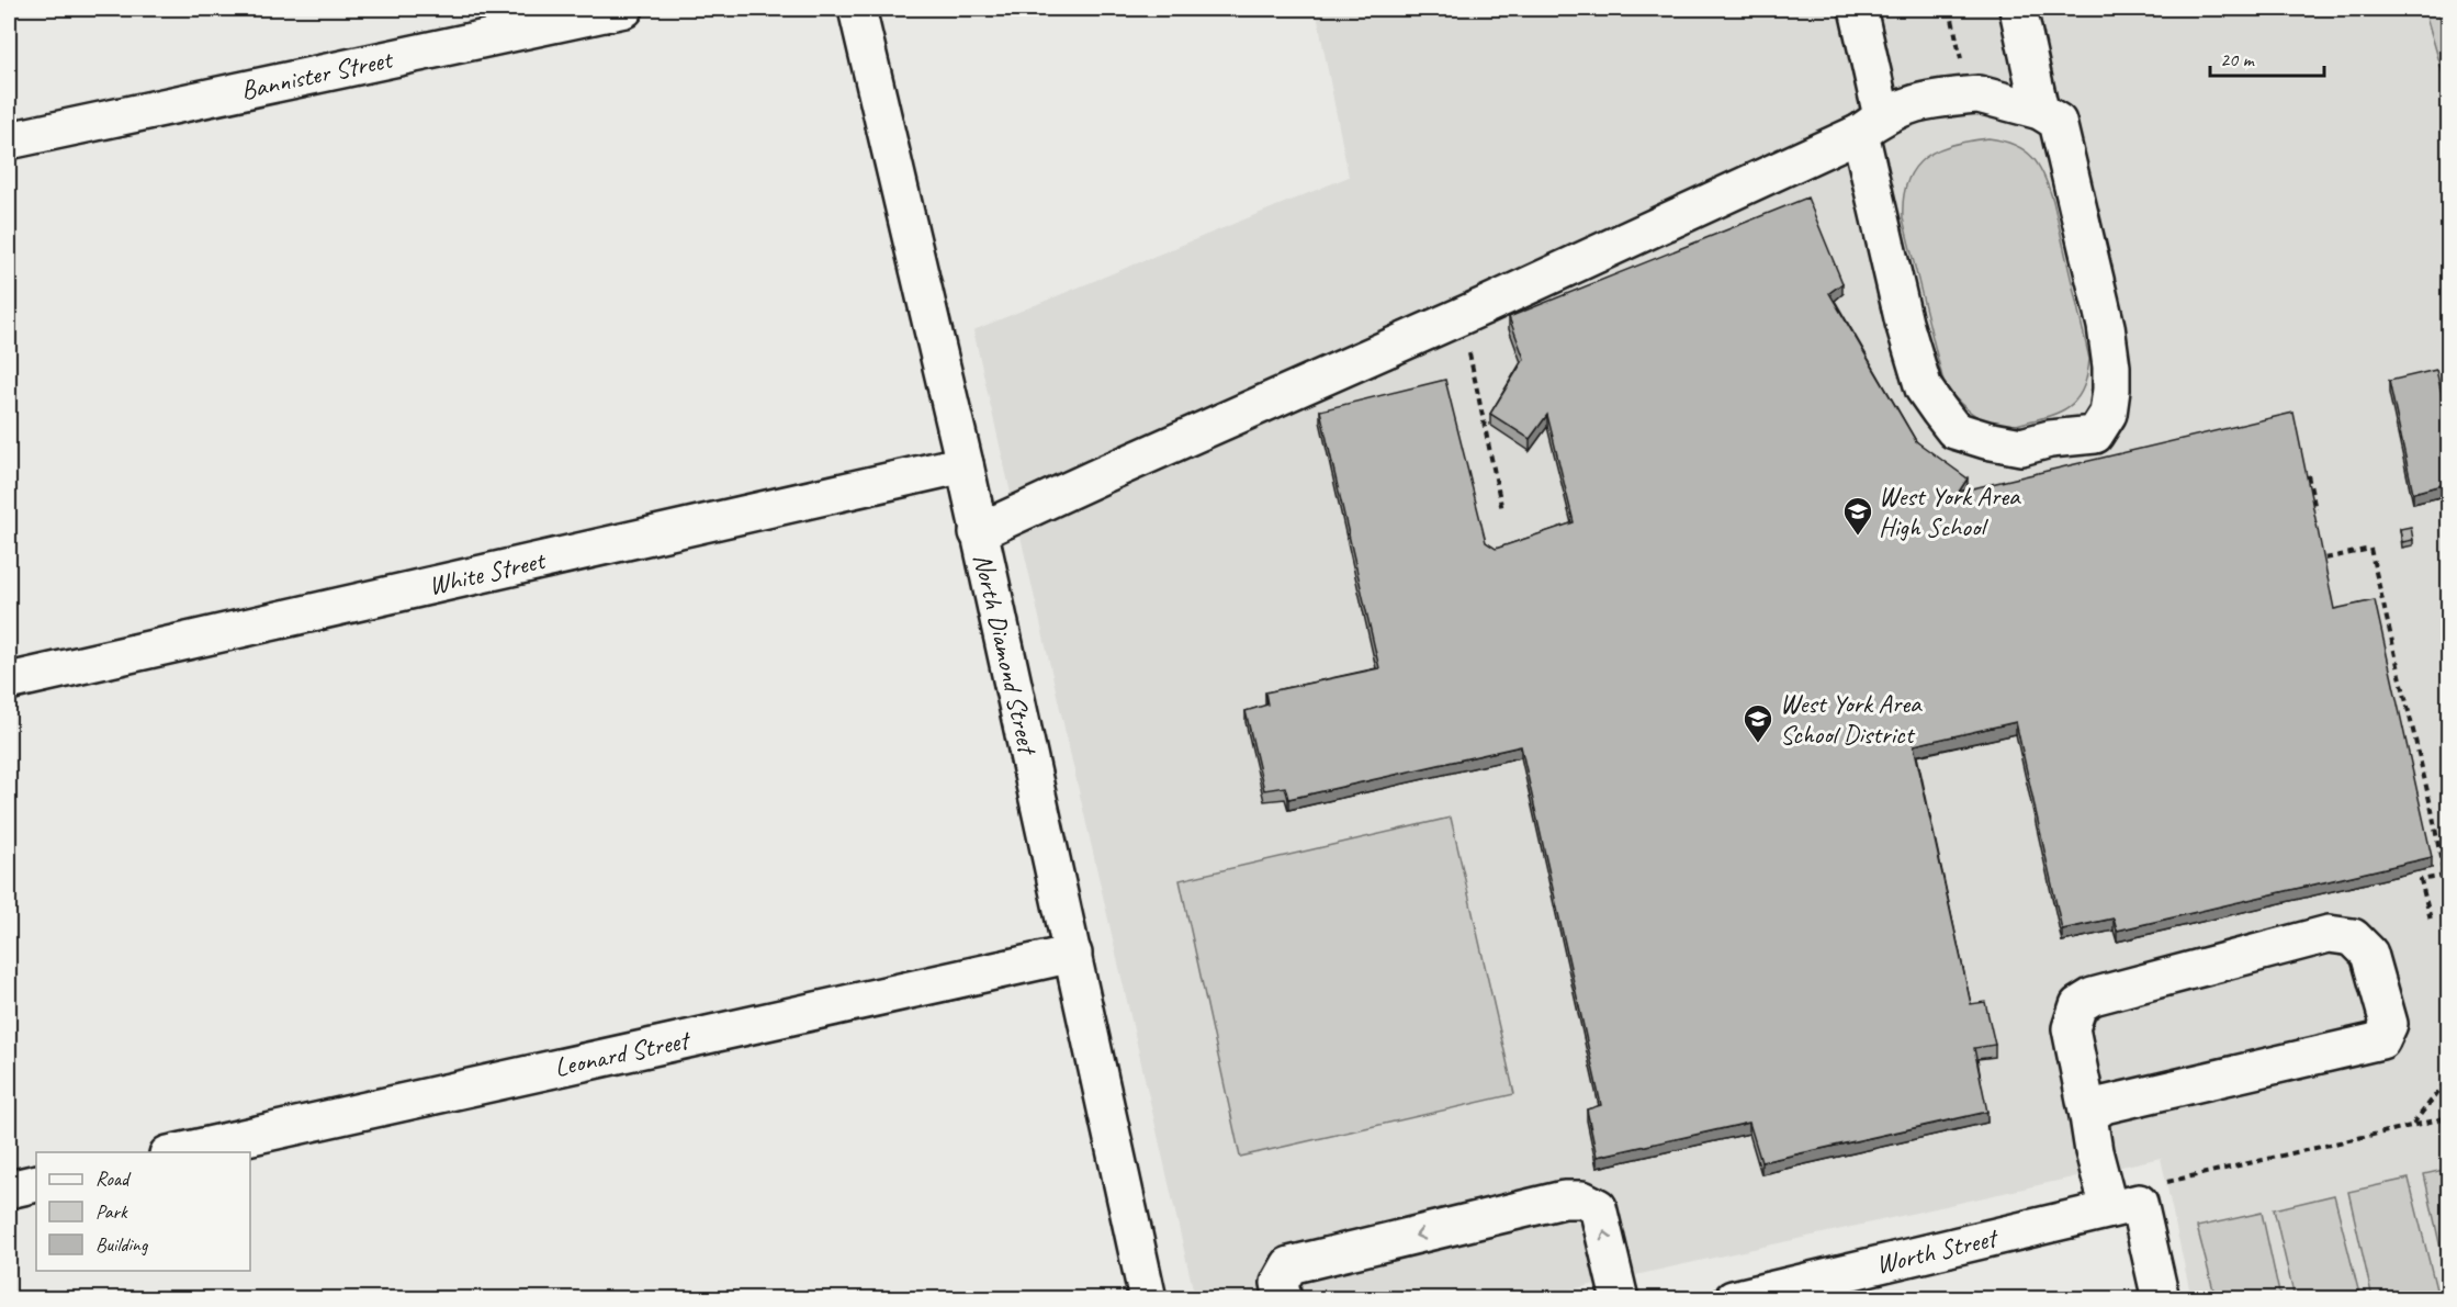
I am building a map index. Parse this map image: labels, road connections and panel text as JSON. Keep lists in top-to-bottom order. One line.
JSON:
{"streets":{"street":["Bannister Street","White Street","North Diamond Street","Leonard Street","Worth Street"]},"crossings":[["White Street","North Diamond Street"],["North Diamond Street","Leonard Street"]],"places":{"school or university":["West York Area High School","West York Area School District"]},"legend":["Road","Park","Building"],"scale_bar":"20 m"}
